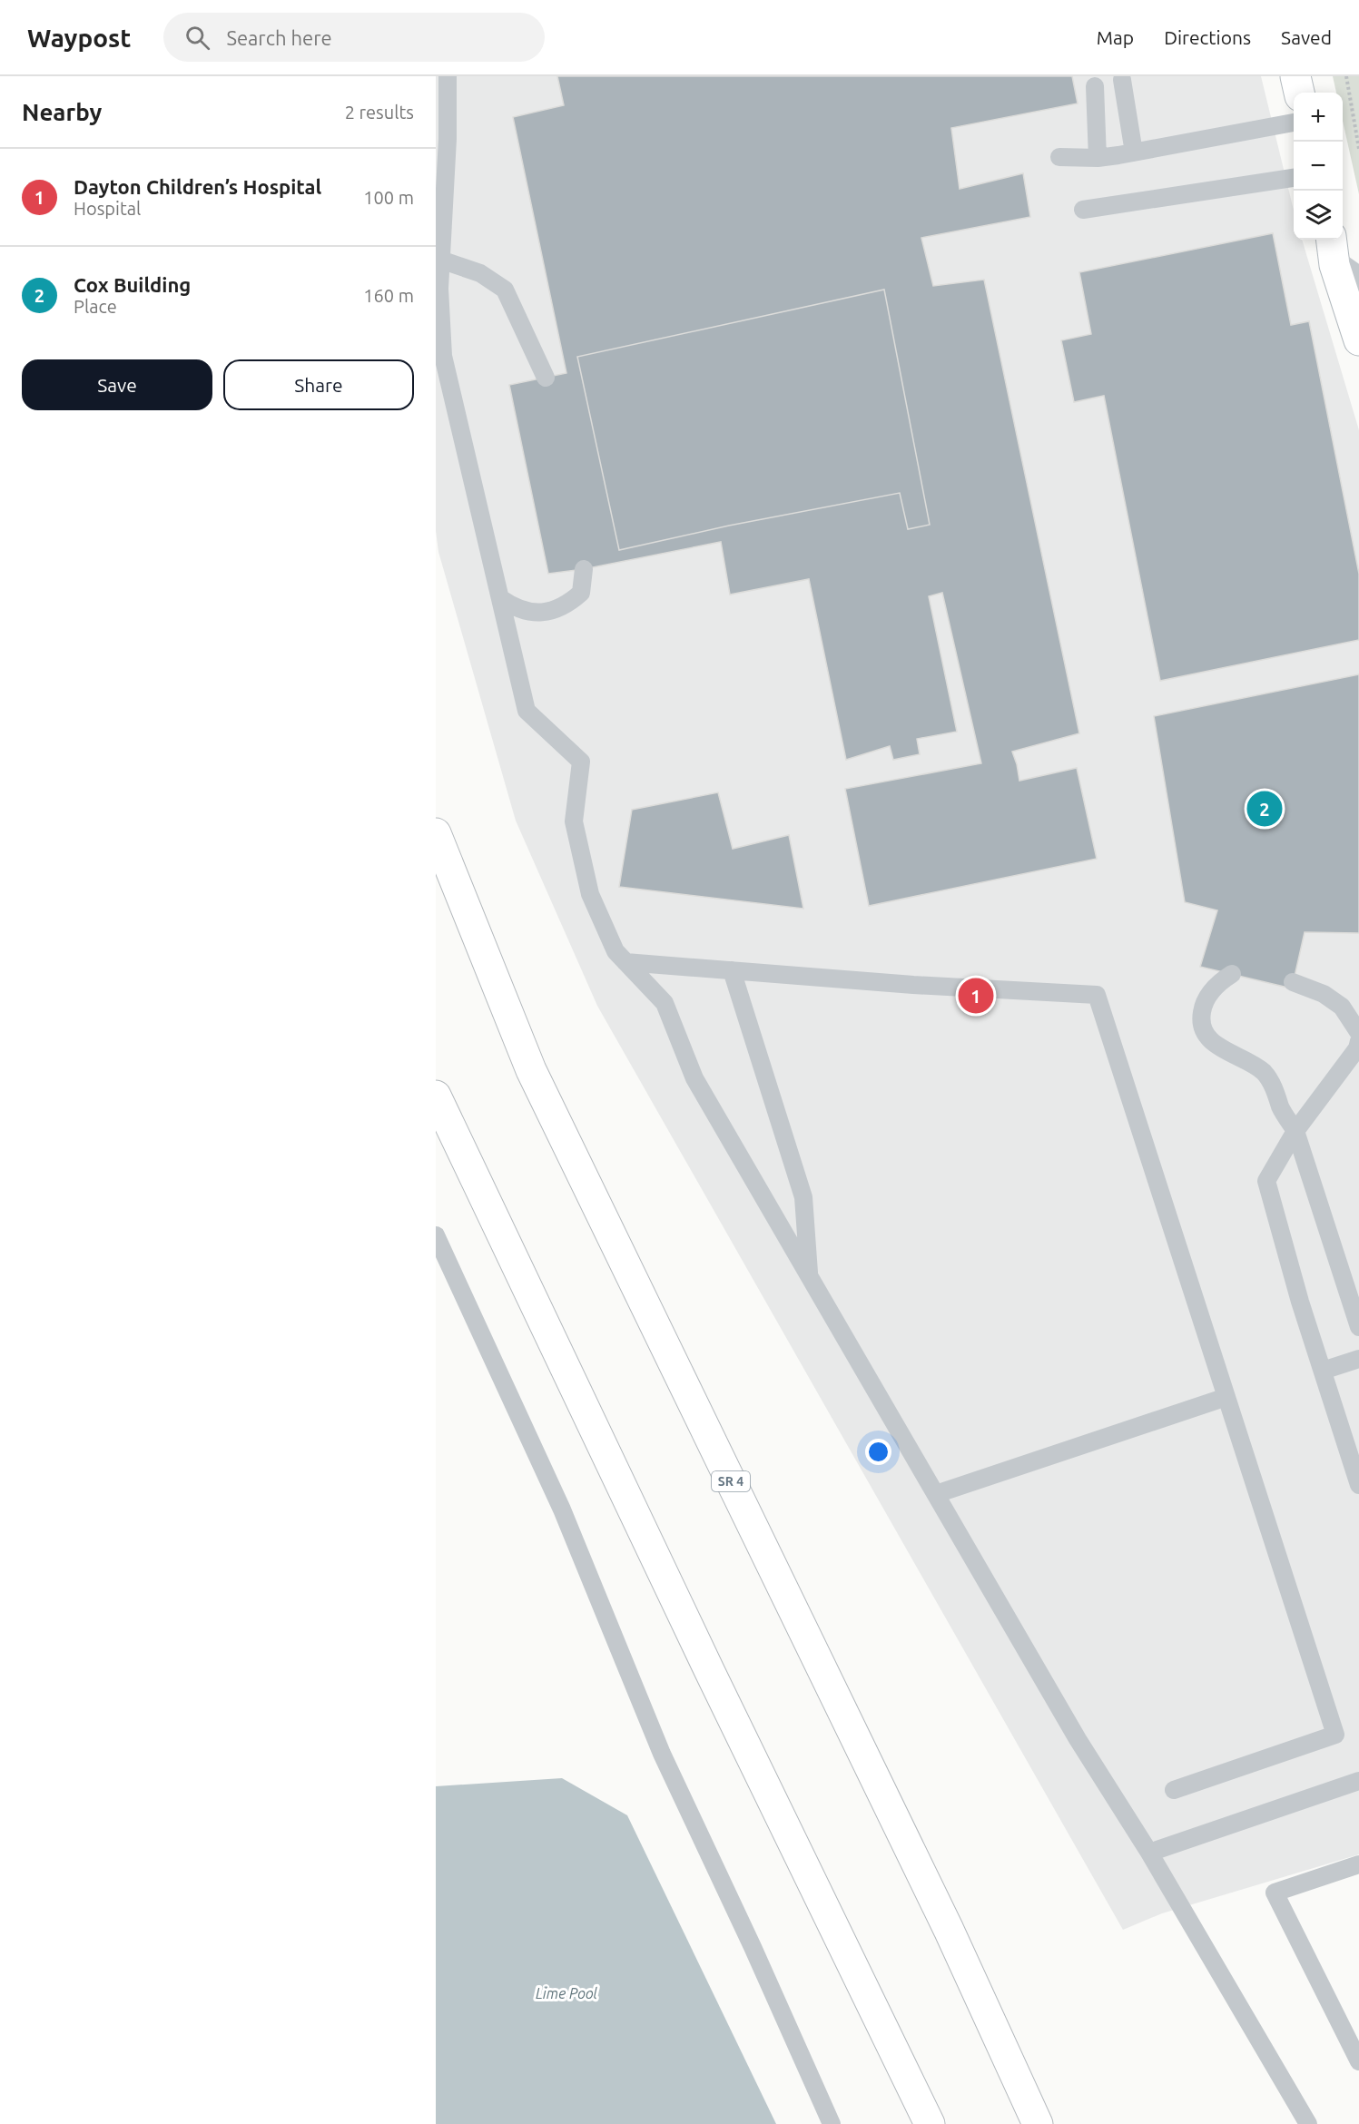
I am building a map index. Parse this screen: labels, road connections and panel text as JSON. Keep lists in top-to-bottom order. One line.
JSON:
{"streets":{"main road":["SR 4"]},"water":["Lime Pool"],"page":{"header":"Waypost","search":"Search here","nav":["Map","Directions","Saved"],"heading":["Nearby","2 results"],"map_buttons":["+","−"],"list":[{"mark":"1","name":"Dayton Children’s Hospital","note":"Hospital","value":"100 m"},{"mark":"2","name":"Cox Building","note":"Place","value":"160 m"}],"buttons":["Save","Share"],"pins":["2","1"]}}
